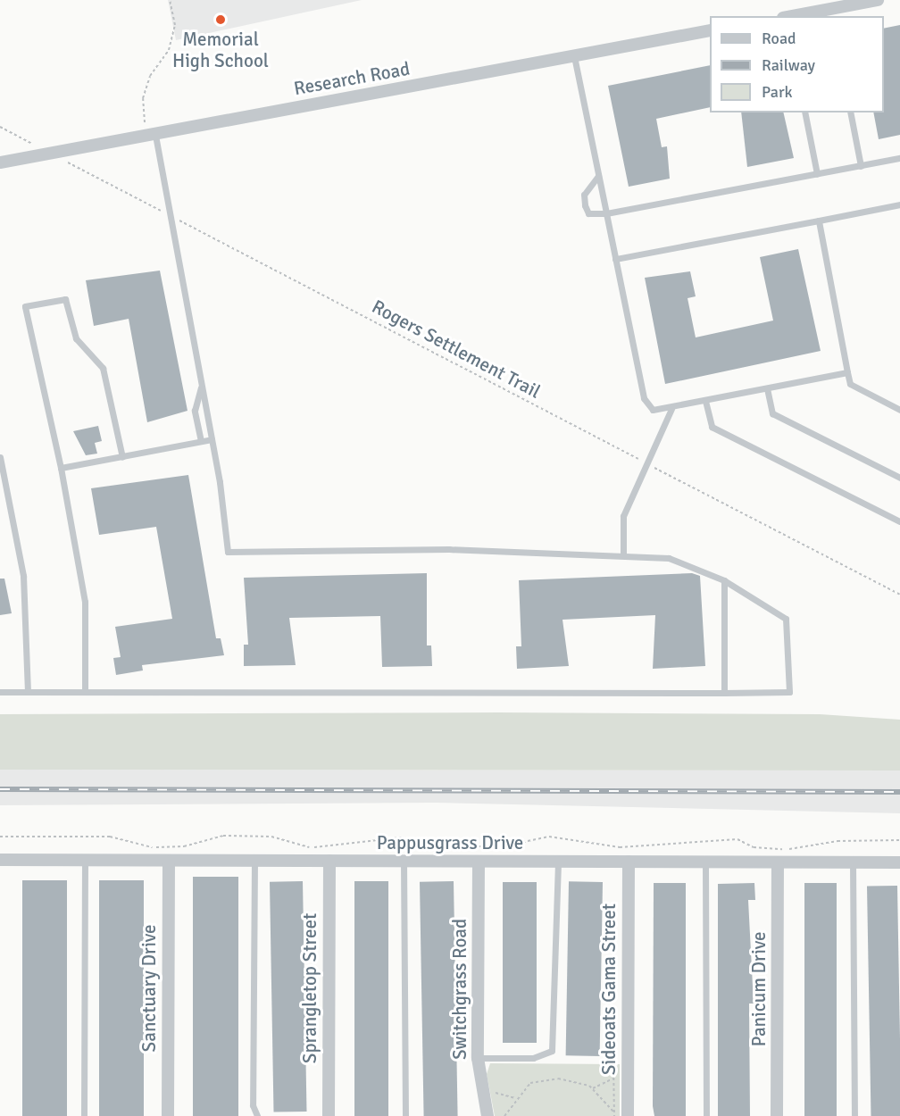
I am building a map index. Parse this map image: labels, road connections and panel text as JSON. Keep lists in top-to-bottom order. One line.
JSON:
{"streets":{"street":["Research Road","Pappusgrass Drive","Sanctuary Drive","Sprangletop Street","Switchgrass Road","Sideoats Gama Street","Panicum Drive"],"path":["Rogers Settlement Trail"]},"crossings":[["Pappusgrass Drive","Sanctuary Drive"],["Pappusgrass Drive","Sprangletop Street"],["Pappusgrass Drive","Switchgrass Road"],["Pappusgrass Drive","Sideoats Gama Street"],["Pappusgrass Drive","Panicum Drive"]],"places":["Memorial High School"],"legend":["Road","Railway","Park"]}
